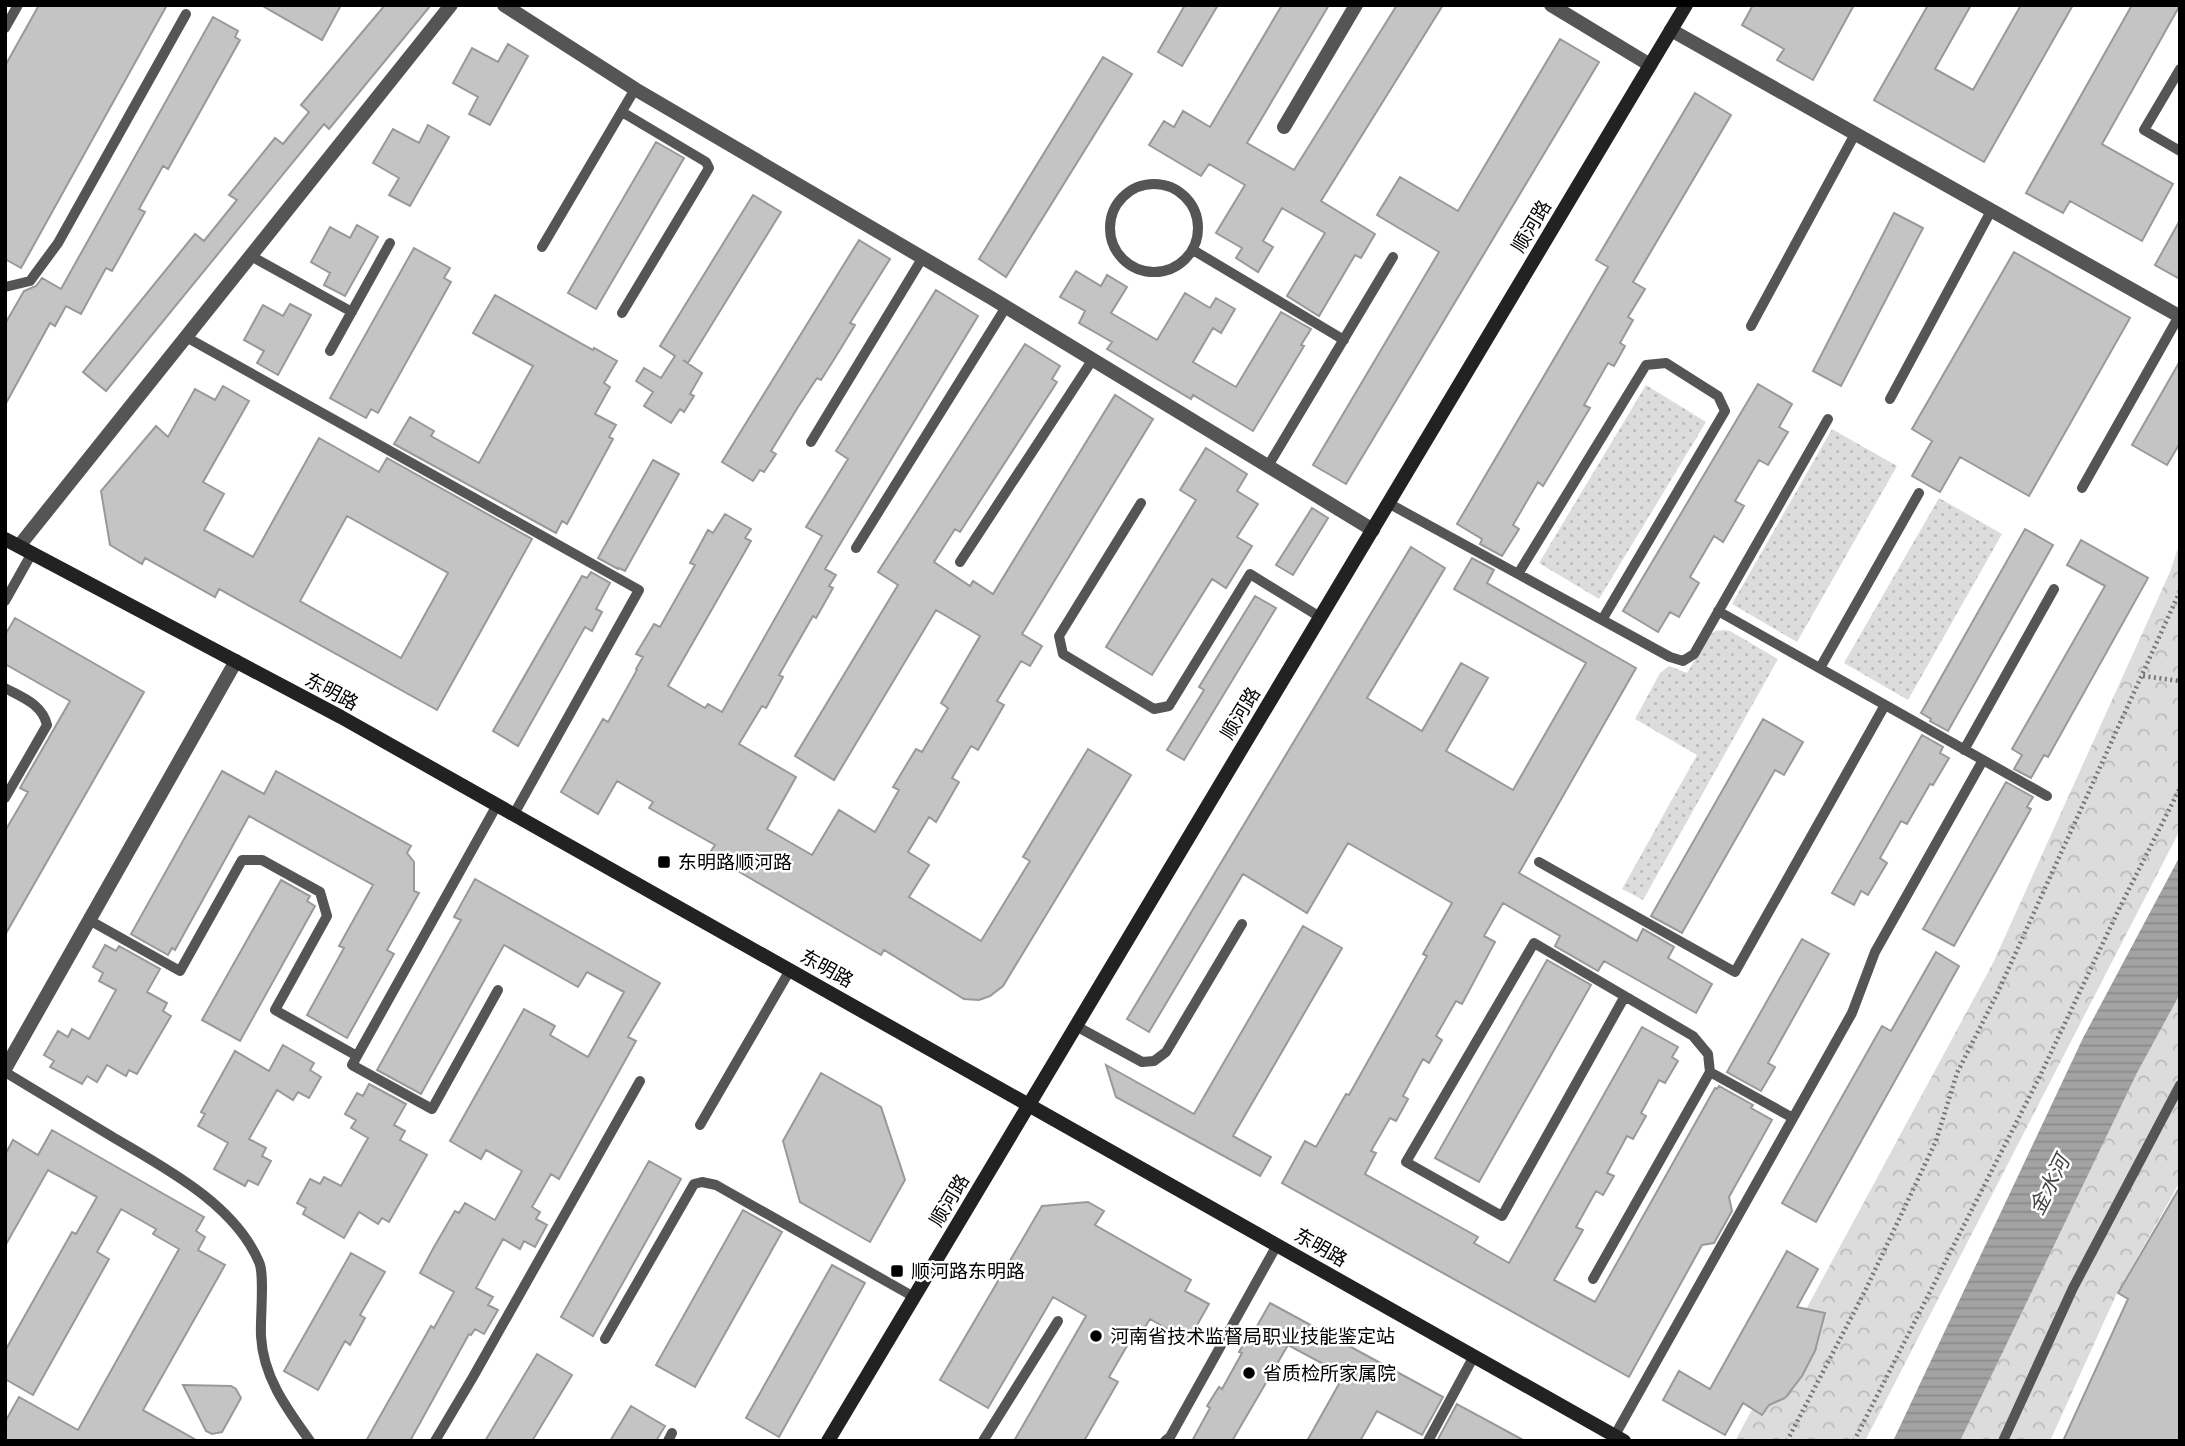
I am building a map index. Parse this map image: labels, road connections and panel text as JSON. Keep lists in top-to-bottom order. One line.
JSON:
{"streets":{"street":["顺河路","东明路"]},"crossings":[["顺河路","东明路"]],"water":["金水河"],"places":{"transit":["东明路顺河路","顺河路东明路"],"other":["河南省技术监督局职业技能鉴定站","省质检所家属院"]}}
